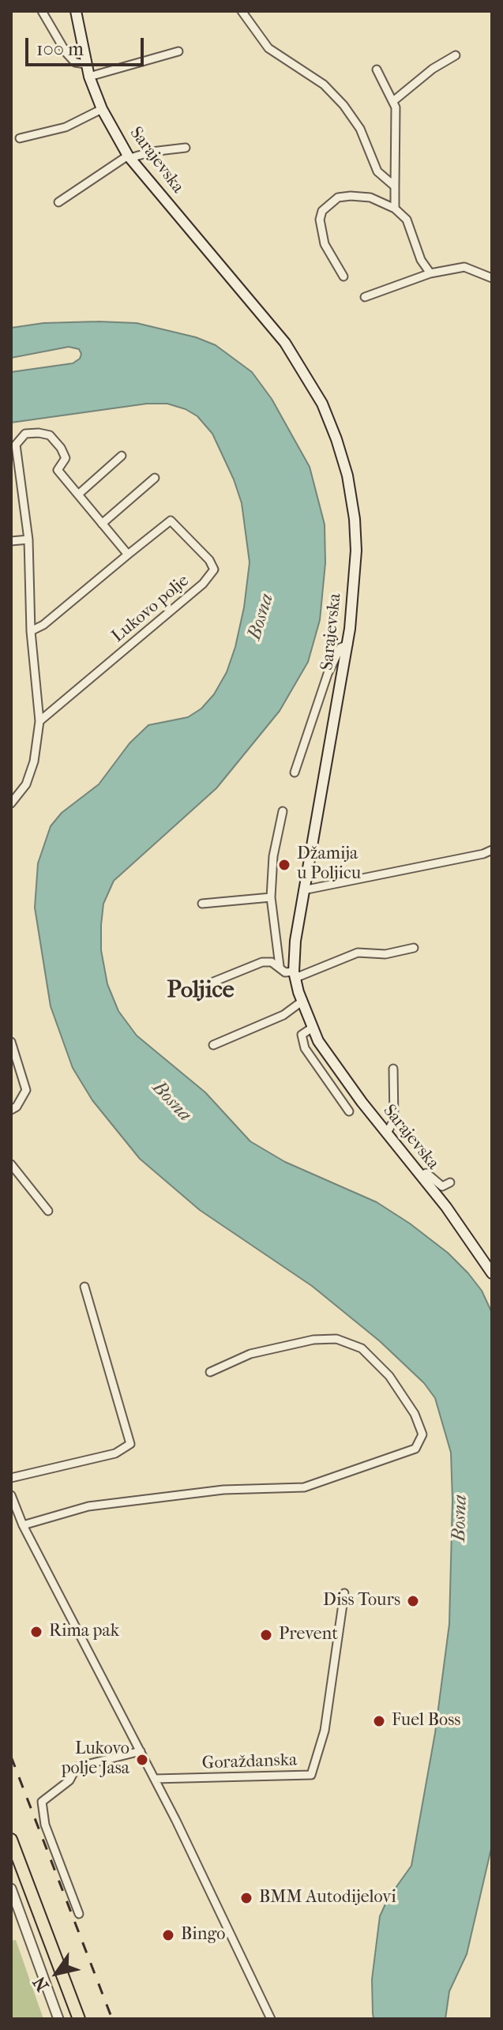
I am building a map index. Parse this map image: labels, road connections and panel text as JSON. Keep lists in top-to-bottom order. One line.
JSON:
{"streets":{"main road":["Sarajevska"],"street":["Lukovo polje","Goraždanska"]},"districts":["Poljice"],"water":["Bosna"],"places":["Džamija u Poljicu","Diss Tours","Rima pak","Prevent","Fuel Boss","Lukovo polje Jasa","BMM Autodijelovi","Bingo"],"scale_bar":"100 m","north":"bottom left"}
